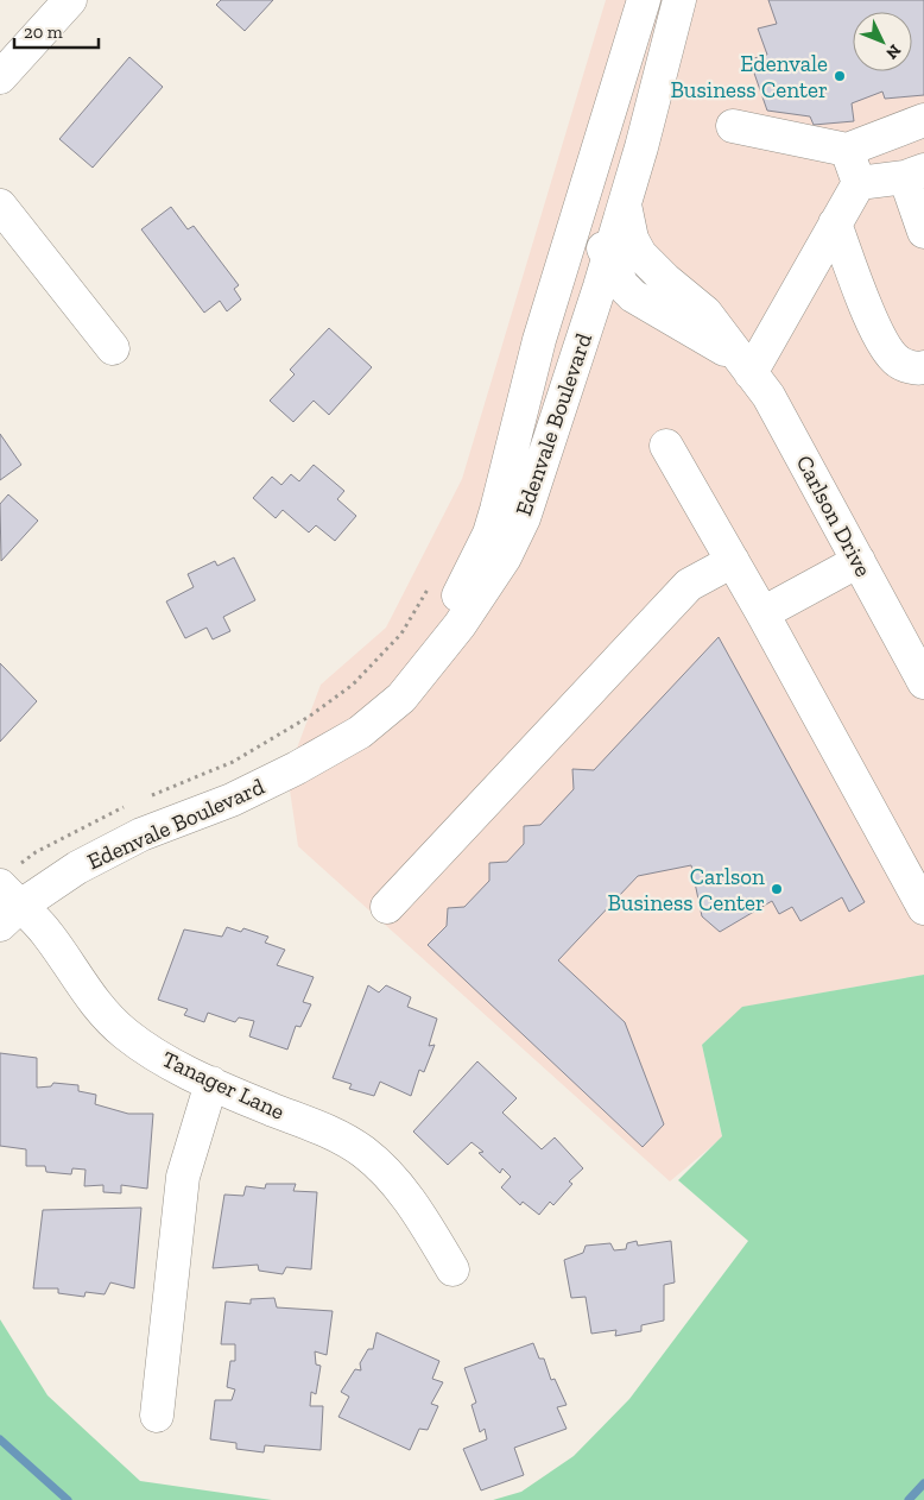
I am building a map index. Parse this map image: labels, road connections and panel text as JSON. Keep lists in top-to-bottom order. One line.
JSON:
{"streets":{"street":["Edenvale Boulevard","Carlson Drive","Tanager Lane"]},"crossings":[["Edenvale Boulevard","Carlson Drive"],["Edenvale Boulevard","Tanager Lane"]],"places":["Edenvale Business Center","Carlson Business Center"],"scale_bar":"20 m","north":"bottom right"}
